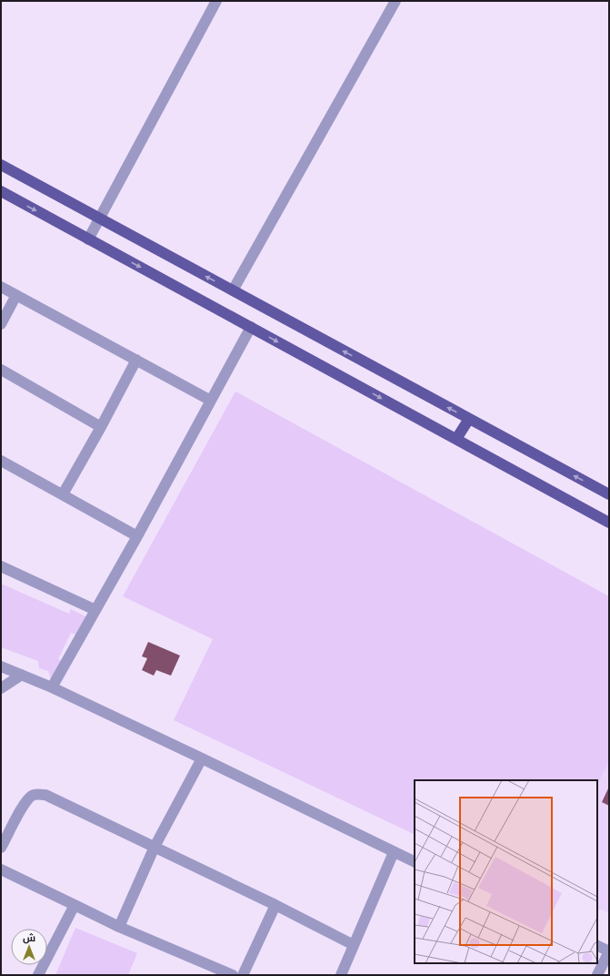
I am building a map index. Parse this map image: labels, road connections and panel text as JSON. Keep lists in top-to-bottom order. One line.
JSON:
{"north":"top"}
